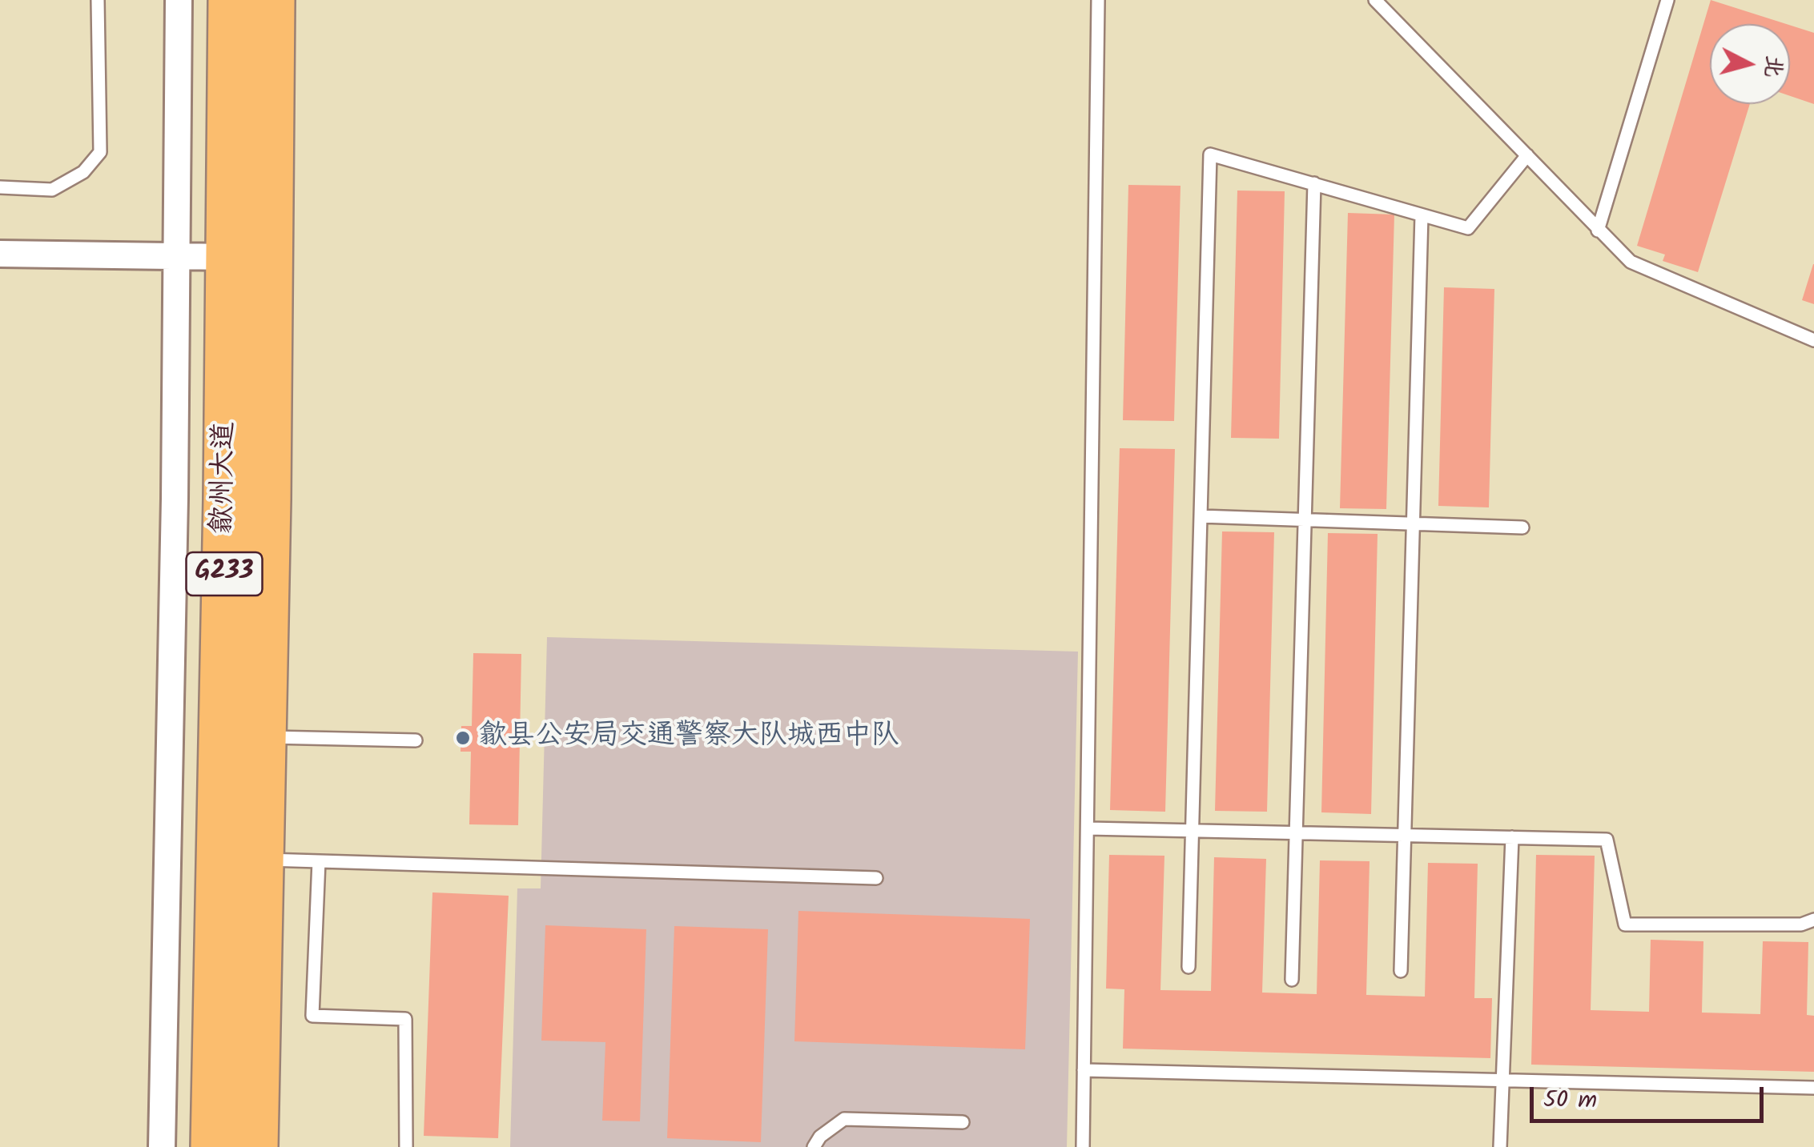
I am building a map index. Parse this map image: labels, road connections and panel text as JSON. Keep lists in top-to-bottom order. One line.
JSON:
{"streets":{"highway":["歙州大道","G233"]},"places":["歙县公安局交通警察大队城西中队"],"scale_bar":"50 m","north":"right"}
